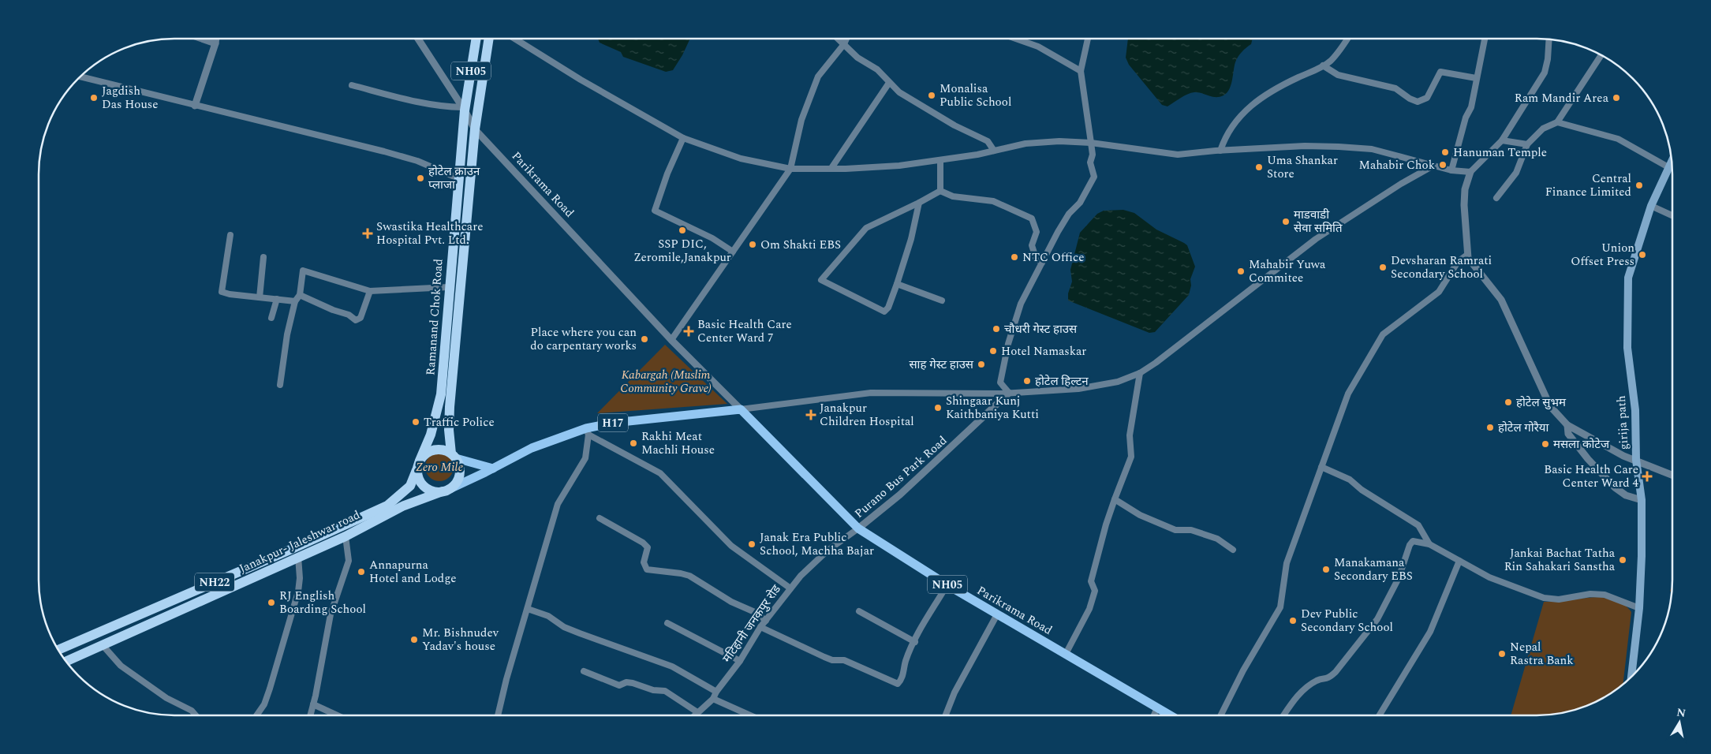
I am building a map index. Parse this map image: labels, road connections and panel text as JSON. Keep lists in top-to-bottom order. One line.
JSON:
{"streets":{"highway":["NH05","Ramanand Chok Road","Janakpur- Jaleshwar road","NH22"],"main road":["Parikrama Road","H17","girija path"],"street":["Purano Bus Park Road","मटिहानी जनकपुर रोड"]},"crossings":[["NH05","Parikrama Road"],["NH05","H17"],["Parikrama Road","Ramanand Chok Road"],["Parikrama Road","H17"],["Parikrama Road","Purano Bus Park Road"],["Parikrama Road","मटिहानी जनकपुर रोड"],["Ramanand Chok Road","H17"],["Ramanand Chok Road","Janakpur- Jaleshwar road"],["H17","Janakpur- Jaleshwar road"],["Purano Bus Park Road","मटिहानी जनकपुर रोड"]],"parks":["Kabargah (Muslim Community Grave)","Zero Mile"],"places":{"other":["Monalisa Public School","Jagdish Das House","Ram Mandir Area","Hanuman Temple","Mahabir Chok","Uma Shankar Store","होटेल क्राउन प्लाजा","Central Finance Limited","माडवाडी सेवा समिति","SSP DIC, Zeromile,Janakpur","Om Shakti EBS","Union Offset Press","NTC Office","Devsharan Ramrati Secondary School","Mahabir Yuwa Commitee","चौधरी गेस्ट हाउस","Place where you can do carpentary works","Hotel Namaskar","साह गेस्ट हाउस","होटेल हिल्टन","होटेल सुभम","Shingaar Kunj Kaithbaniya Kutti","Traffic Police","होटेल गोरैया","Rakhi Meat Machli House","मसला कोटेज","Janak Era Public School, Machha Bajar","Jankai Bachat Tatha Rin Sahakari Sanstha","Manakamana Secondary EBS","Annapurna Hotel and Lodge","RJ English Boarding School","Dev Public Secondary School","Mr. Bishnudev Yadav's house","Nepal Rastra Bank"],"health":["Swastika Healthcare Hospital Pvt. Ltd.","Basic Health Care Center Ward 7","Janakpur Children Hospital","Basic Health Care Center Ward 4"]},"north":"top"}
